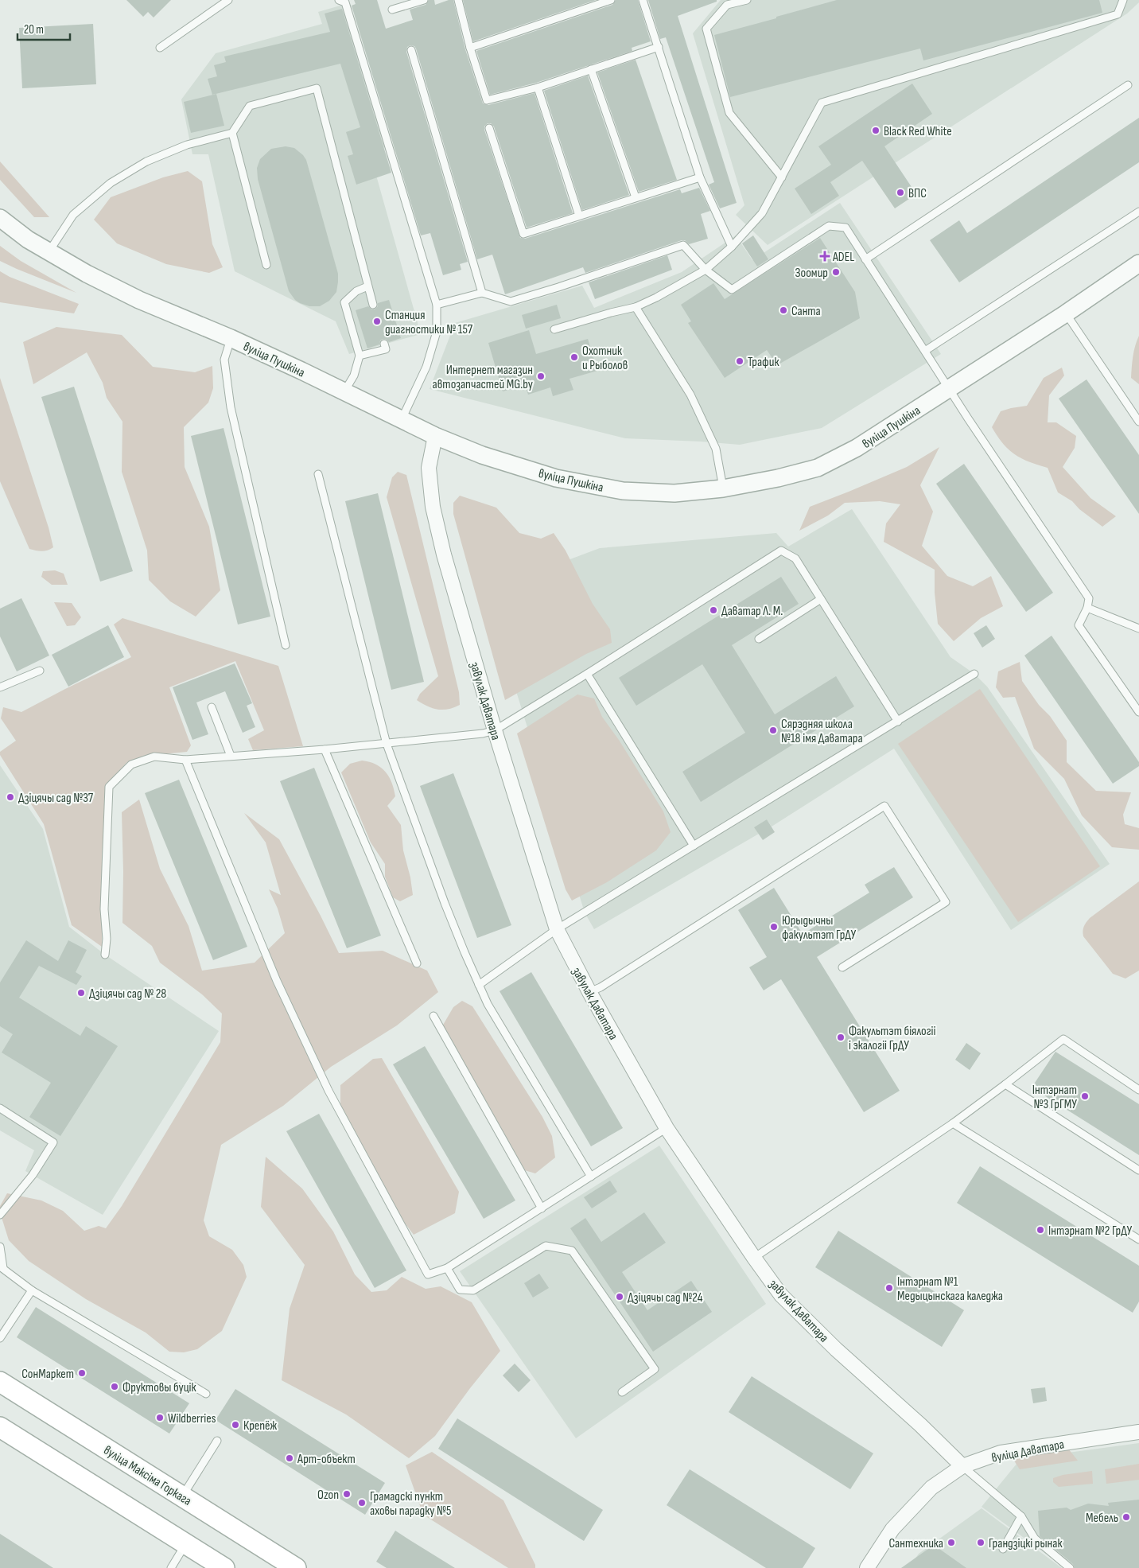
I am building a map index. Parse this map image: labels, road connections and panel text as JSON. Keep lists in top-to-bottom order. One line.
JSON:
{"streets":{"main road":["вуліца Максіма Горкага"],"street":["вуліца Пушкіна","завулак Даватара","вуліца Даватара"]},"crossings":[["вуліца Пушкіна","завулак Даватара"],["завулак Даватара","вуліца Даватара"]],"places":{"other":["Black Red White","ВПС","Зоомир","Санта","Станция диагностики № 157","Охотник и Рыболов","Трафик","Интернет магазин автозапчастей MG.by","Даватар Л. М.","Сярэдняя школа №18 імя Даватара","Дзіцячы сад №37","Юрыдычны факультэт ГрДУ","Дзіцячы сад № 28","Факультэт біялогіі і экалогіі ГрДУ","Інтэрнат №3 ГрГМУ","Інтэрнат №2 ГрДУ","Інтэрнат №1 Медыцынскага каледжа","Дзіцячы сад №24","СонМаркет","Фруктовы буцік","Wildberries","Крепёж","Арт-объект","Ozon","Грамадскі пункт аховы парадку №5","Мебель","Сантехника","Грандзіцкі рынак"],"health":["ADEL"]},"scale_bar":"20 m"}
